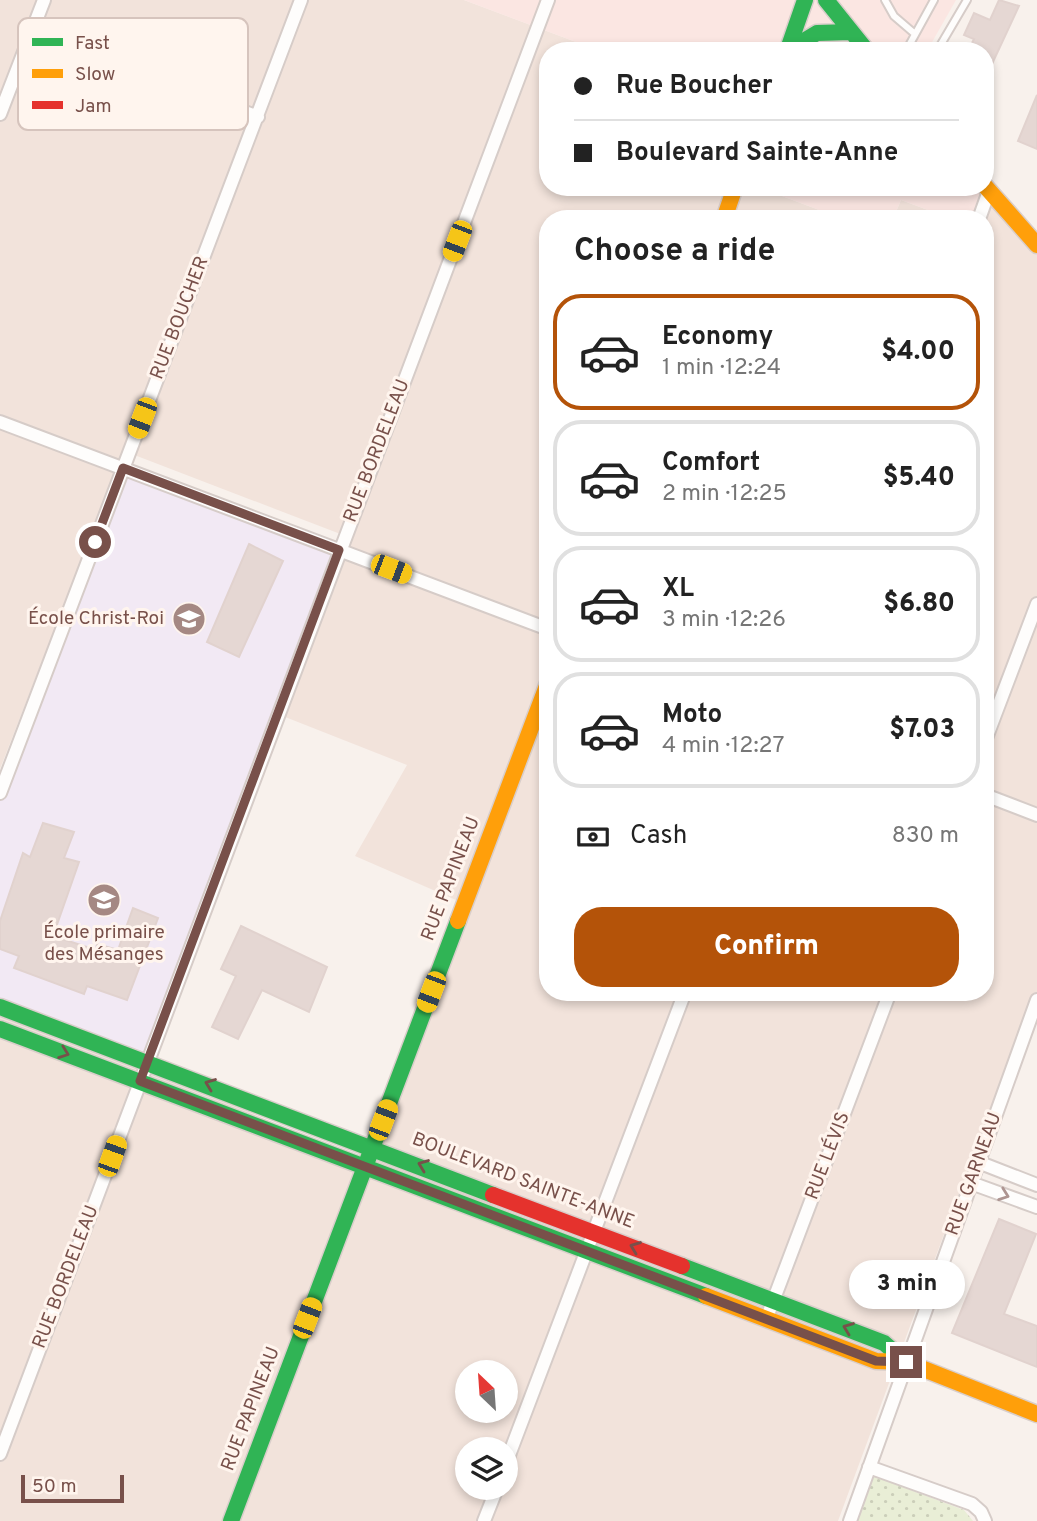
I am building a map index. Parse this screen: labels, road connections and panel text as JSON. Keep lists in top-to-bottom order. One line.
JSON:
{"streets":{"street":["RUE BOUCHER","RUE BORDELEAU","RUE PAPINEAU","RUE LÉVIS","RUE GARNEAU","BOULEVARD SAINTE-ANNE"]},"crossings":[["RUE BORDELEAU","BOULEVARD SAINTE-ANNE"],["RUE PAPINEAU","BOULEVARD SAINTE-ANNE"],["RUE LÉVIS","BOULEVARD SAINTE-ANNE"],["RUE GARNEAU","BOULEVARD SAINTE-ANNE"]],"places":{"school or university":["École Christ-Roi","École primaire des Mésanges"]},"legend":["Fast","Slow","Jam"],"scale_bar":"50 m","north":"top left","page":{"banner":["Rue Boucher","Boulevard Sainte-Anne"],"heading":"Choose a ride","list":[{"name":"Economy","note":"1 min · 12:24","value":"$4.00"},{"name":"Comfort","note":"2 min · 12:25","value":"$5.40"},{"name":"XL","note":"3 min · 12:26","value":"$6.80"},{"name":"Moto","note":"4 min · 12:27","value":"$7.03"}],"pay":["Cash","830 m"],"buttons":"Confirm","bubble":"3 min","scale":"50 m"}}
